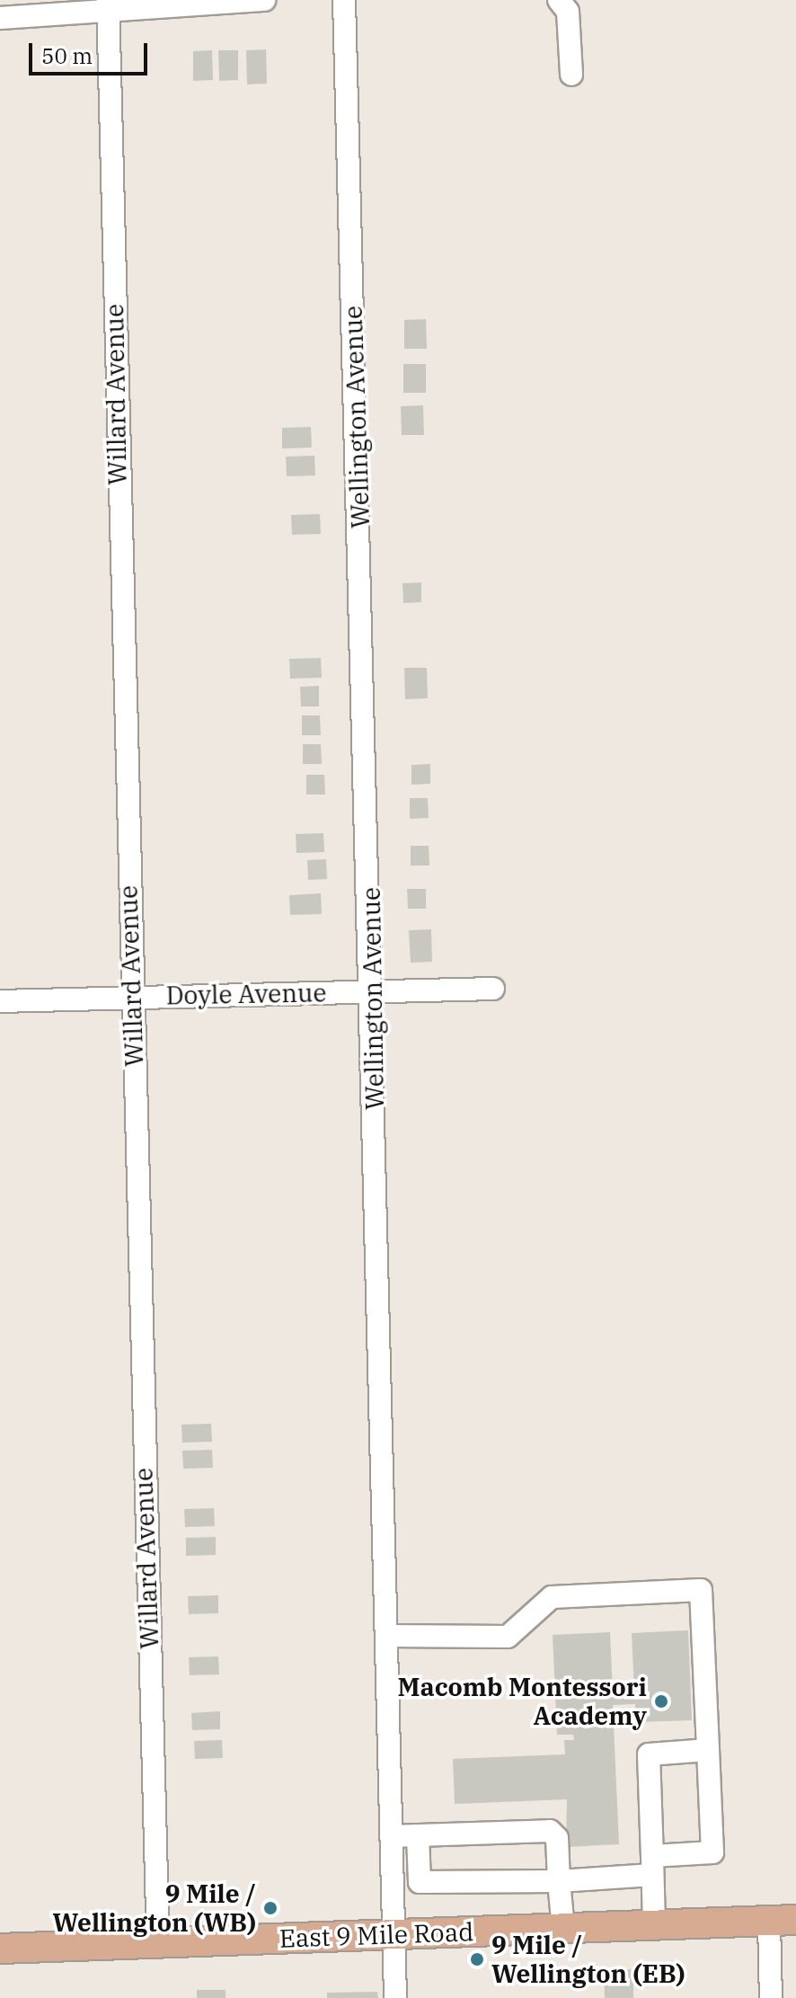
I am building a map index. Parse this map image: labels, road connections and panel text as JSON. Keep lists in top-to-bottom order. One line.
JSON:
{"streets":{"main road":["East 9 Mile Road"],"street":["Willard Avenue","Wellington Avenue","Doyle Avenue"]},"crossings":[["Willard Avenue","Doyle Avenue"],["Willard Avenue","East 9 Mile Road"],["Wellington Avenue","Doyle Avenue"],["Wellington Avenue","East 9 Mile Road"]],"places":["Macomb Montessori Academy","9 Mile / Wellington (WB)","9 Mile / Wellington (EB)"],"scale_bar":"50 m"}
